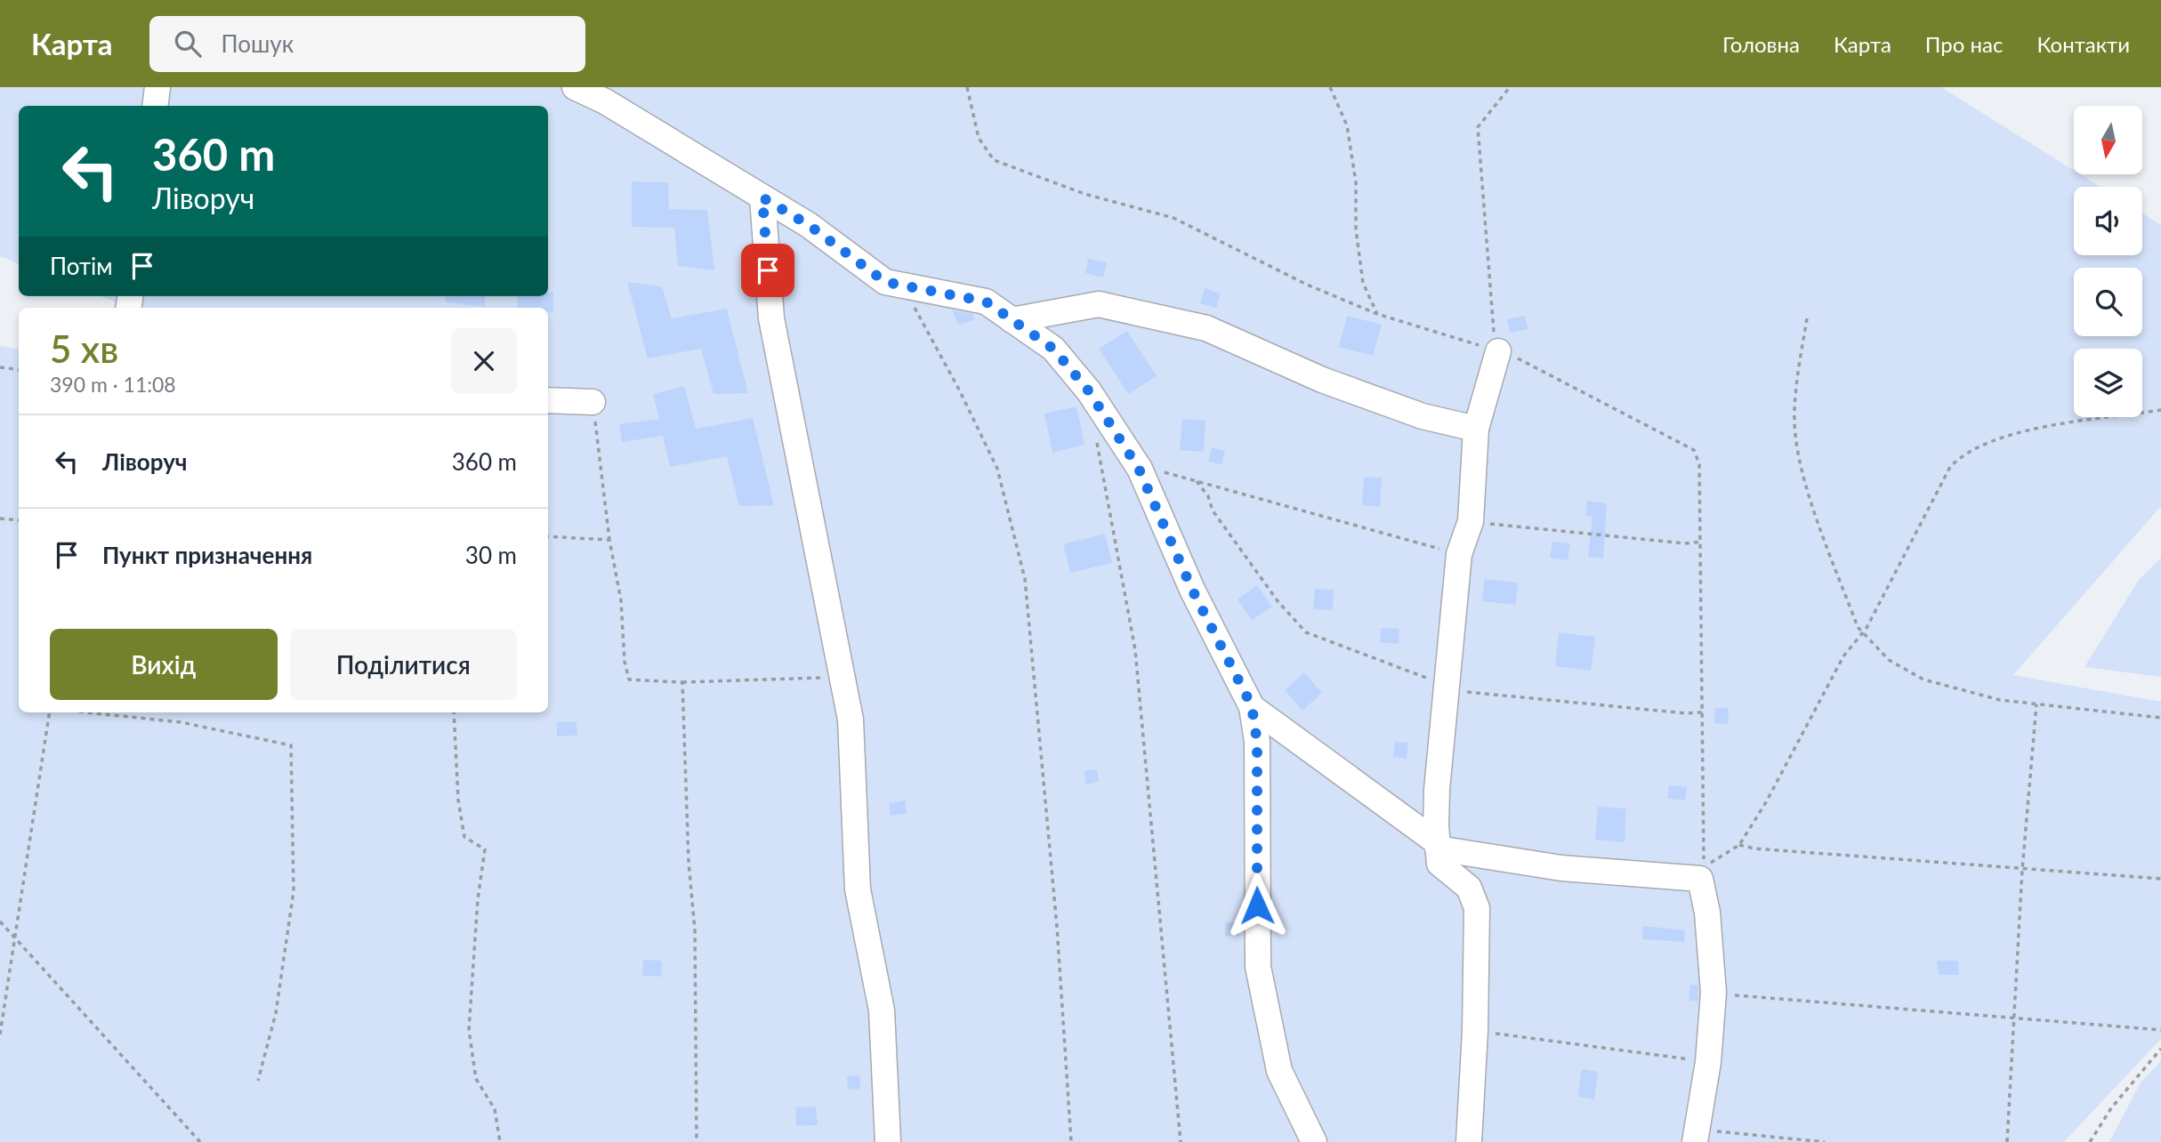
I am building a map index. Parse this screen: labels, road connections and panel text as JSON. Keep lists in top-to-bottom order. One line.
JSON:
{"north":"bottom","page":{"header":"Карта","search":"Пошук","nav":["Головна","Карта","Про нас","Контакти"],"turn":["360 m","Ліворуч"],"then":"Потім","heading":["5 хв","390 m · 11:08"],"list":[{"name":"Ліворуч","value":"360 m"},{"name":"Пункт призначення","value":"30 m"}],"buttons":["Вихід","Поділитися"]}}
